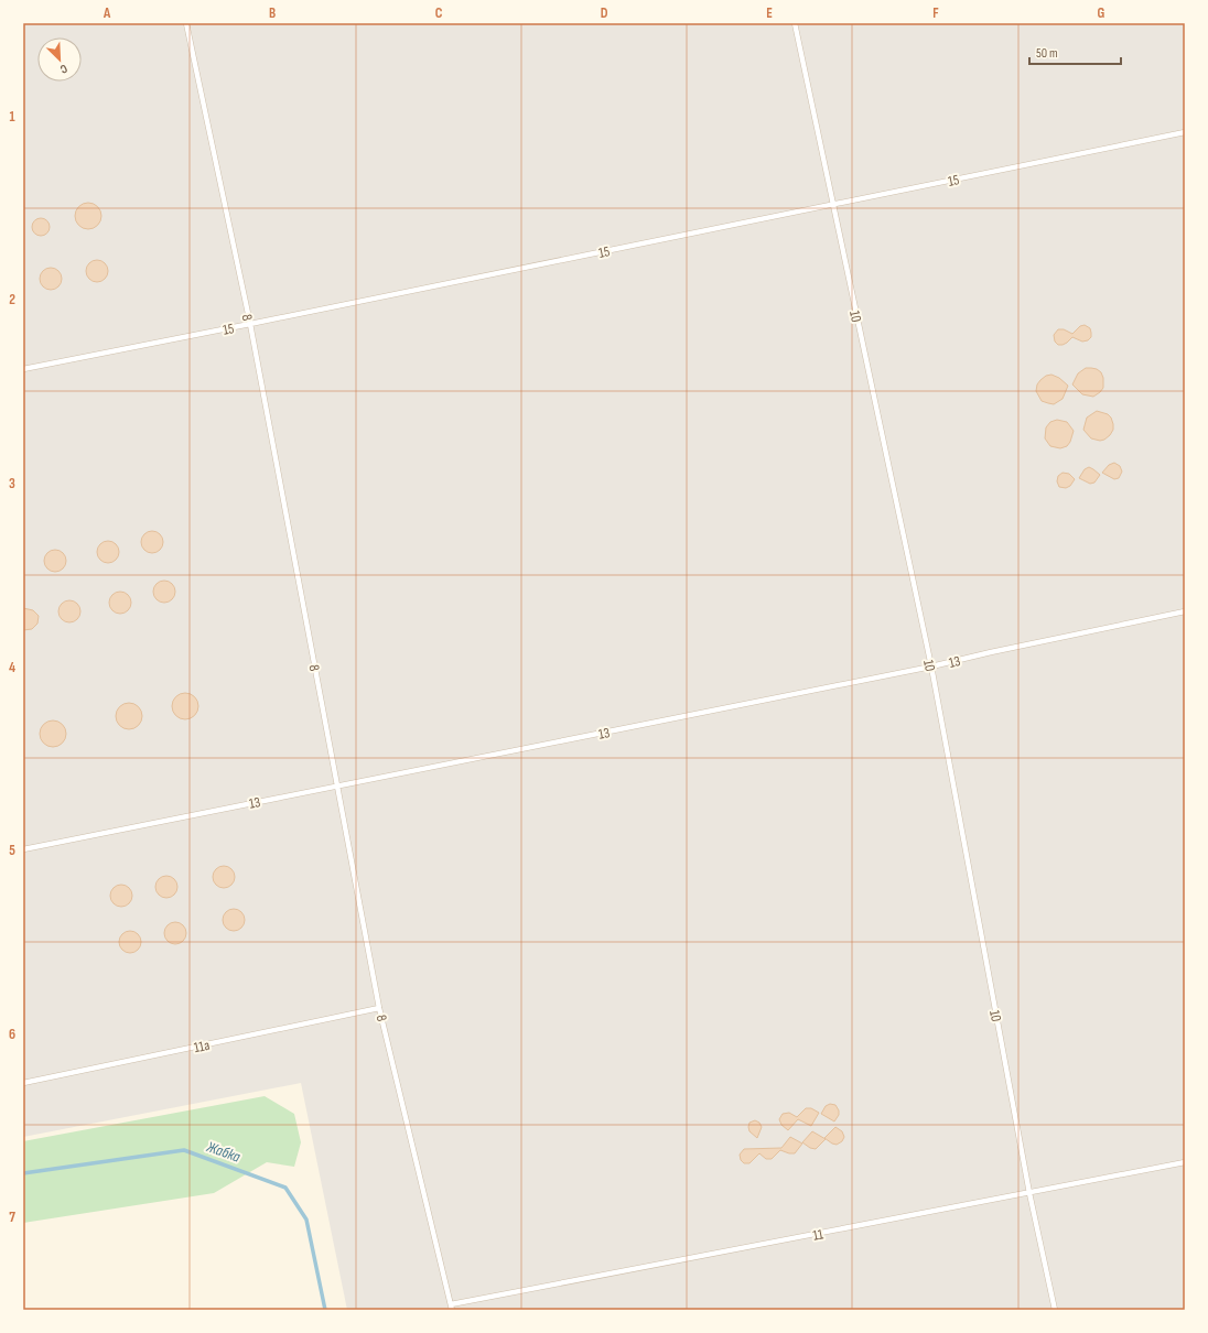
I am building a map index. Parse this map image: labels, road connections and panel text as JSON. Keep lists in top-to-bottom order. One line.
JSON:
{"streets":{"lane":["15","10","8","13","11a","11"]},"crossings":[["15","10"],["15","8"],["10","13"],["10","11"],["8","13"],["8","11a"],["8","11"]],"water":["Жабка"],"scale_bar":"50 m","north":"bottom right","grid":{"columns":["A","B","C","D","E","F","G"],"rows":["1","2","3","4","5","6","7"]}}
